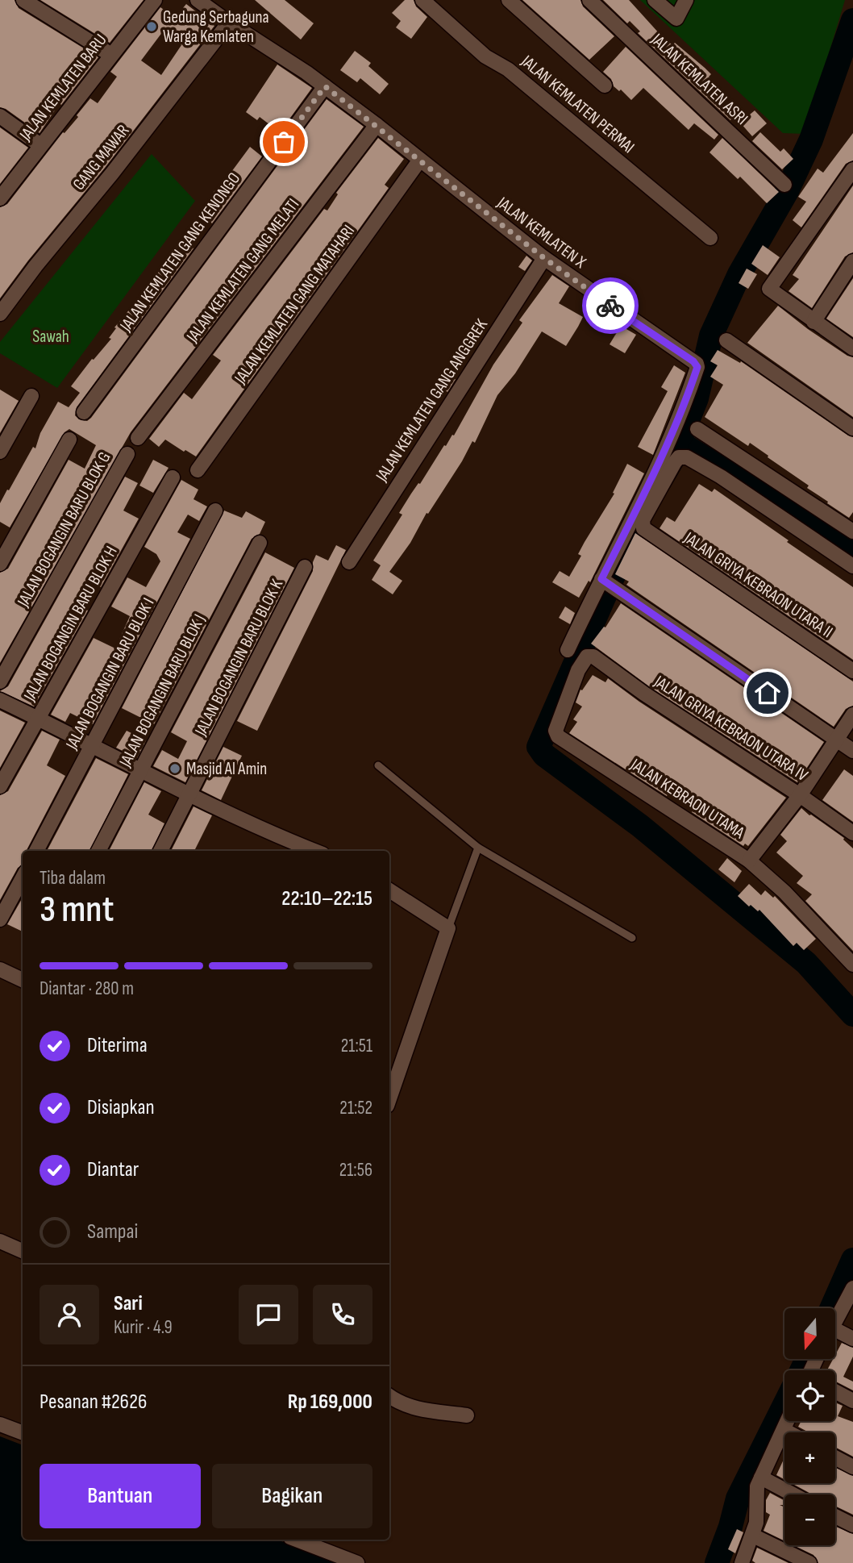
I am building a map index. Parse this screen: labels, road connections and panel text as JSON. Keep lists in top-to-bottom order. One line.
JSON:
{"streets":{"street":["JALAN KEMLATEN ASRI","JALAN KEMLATEN BARU","JALAN KEMLATEN PERMAI","GANG MAWAR","JALAN KEMLATEN X","JALAN KEMLATEN GANG KENONGO","JALAN KEMLATEN GANG MELATI","JALAN KEMLATEN GANG MATAHARI","JALAN KEMLATEN GANG ANGGREK","JALAN BOGANGIN BARU BLOK G","JALAN GRIYA KEBRAON UTARA II","JALAN BOGANGIN BARU BLOK H","JALAN BOGANGIN BARU BLOK K","JALAN BOGANGIN BARU BLOK I","JALAN BOGANGIN BARU BLOK J","JALAN GRIYA KEBRAON UTARA IV","JALAN KEBRAON UTAMA"]},"crossings":[["GANG MAWAR","JALAN KEMLATEN X"],["JALAN KEMLATEN X","JALAN KEMLATEN GANG KENONGO"],["JALAN KEMLATEN X","JALAN KEMLATEN GANG MELATI"],["JALAN KEMLATEN X","JALAN KEMLATEN GANG MATAHARI"],["JALAN KEMLATEN X","JALAN KEMLATEN GANG ANGGREK"],["JALAN GRIYA KEBRAON UTARA IV","JALAN KEBRAON UTAMA"]],"parks":["Sawah"],"places":["Gedung Serbaguna Warga Kemlaten","Masjid Al Amin"],"north":"bottom","page":{"heading":["3 mnt","Tiba dalam","22:10–22:15"],"panel":["Sari","Kurir · 4.9","Pesanan #2626","Rp 169,000"],"bar":"Diantar · 280 m","list":[["Diterima","21:51"],["Disiapkan","21:52"],["Diantar","21:56"],"Sampai"],"map_buttons":["+","−"],"buttons":["Bantuan","Bagikan"]}}
